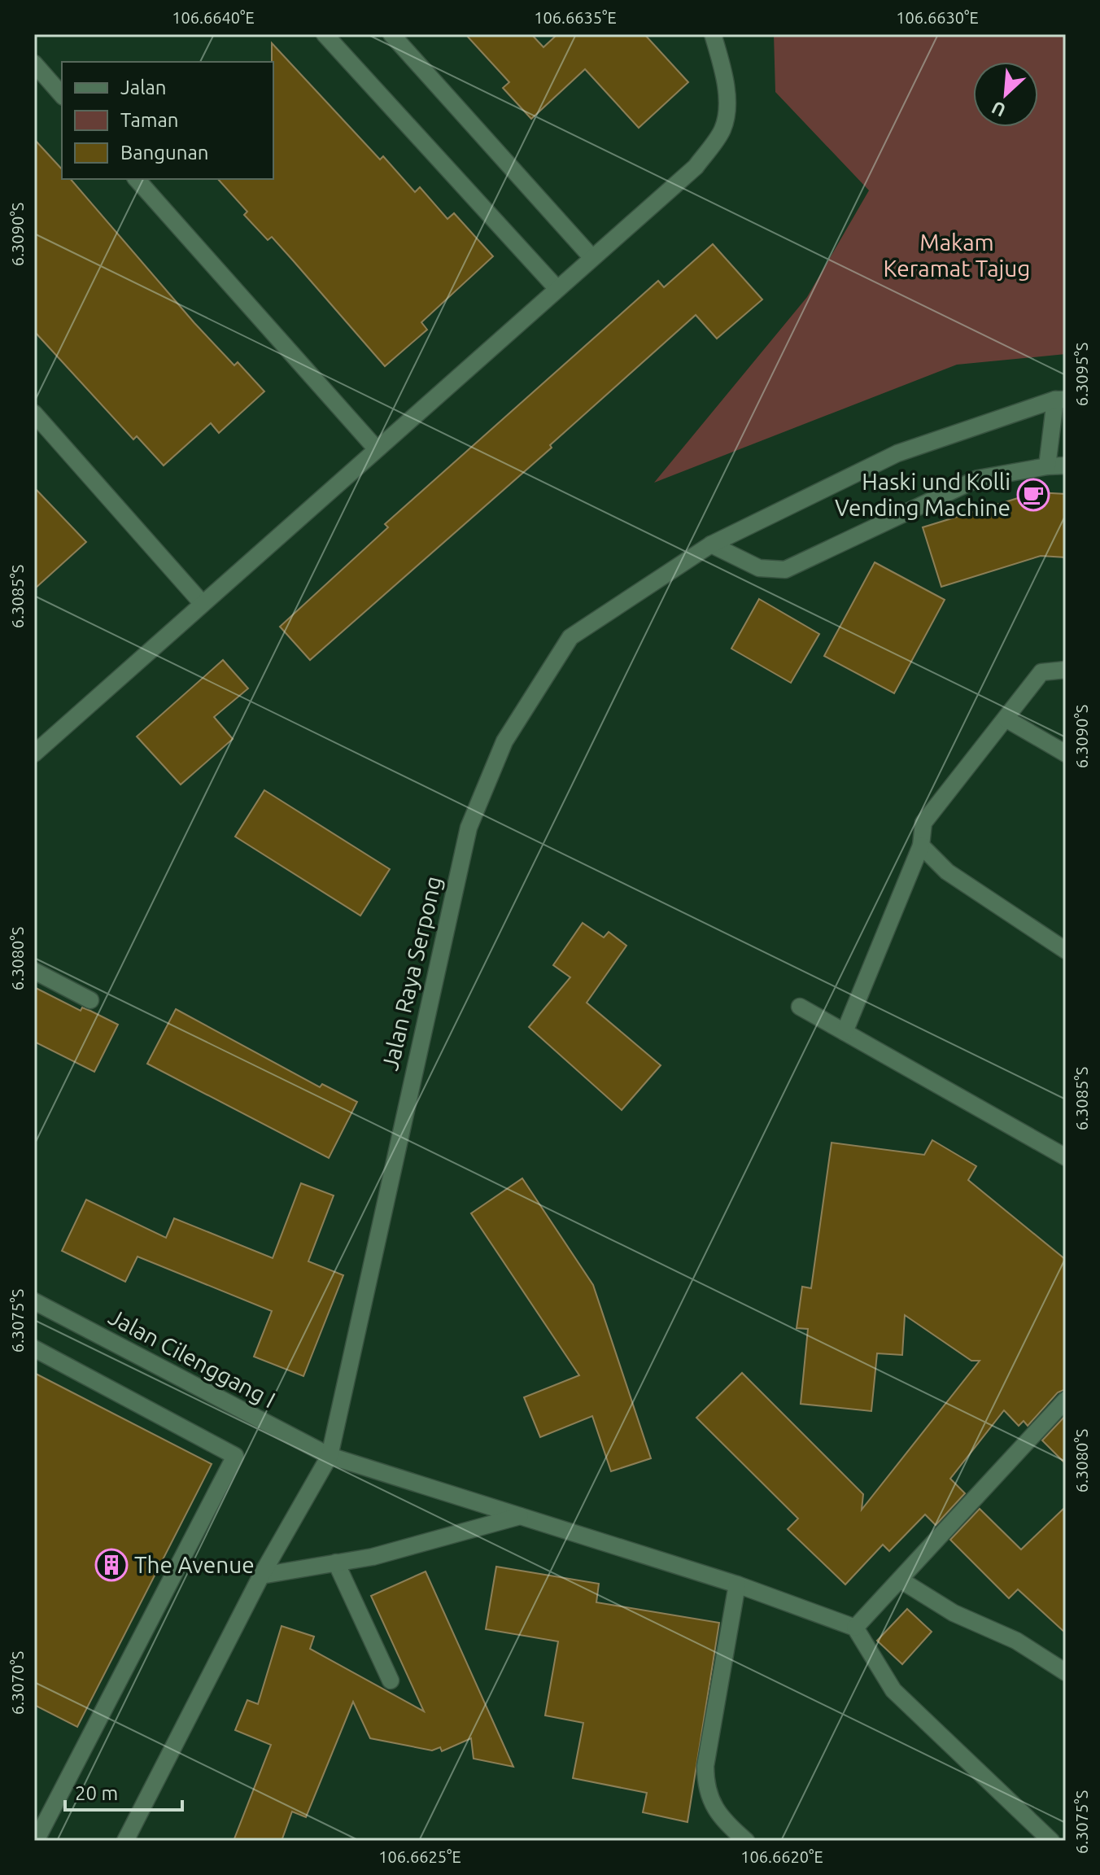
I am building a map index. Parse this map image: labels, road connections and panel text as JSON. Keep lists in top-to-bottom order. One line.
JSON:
{"streets":{"street":["Jalan Raya Serpong","Jalan Cilenggang I"]},"crossings":[["Jalan Raya Serpong","Jalan Cilenggang I"]],"parks":["Makam Keramat Tajug"],"places":{"cafe":["Haski und Kolli Vending Machine"],"building":["The Avenue"]},"legend":["Jalan","Taman","Bangunan"],"scale_bar":"20 m","north":"bottom left","coordinates":["106.6640°E","106.6635°E","106.6630°E","6.3090°S","6.3095°S","6.3085°S","6.3080°S","6.3075°S","6.3070°S","106.6625°E","106.6620°E"]}
